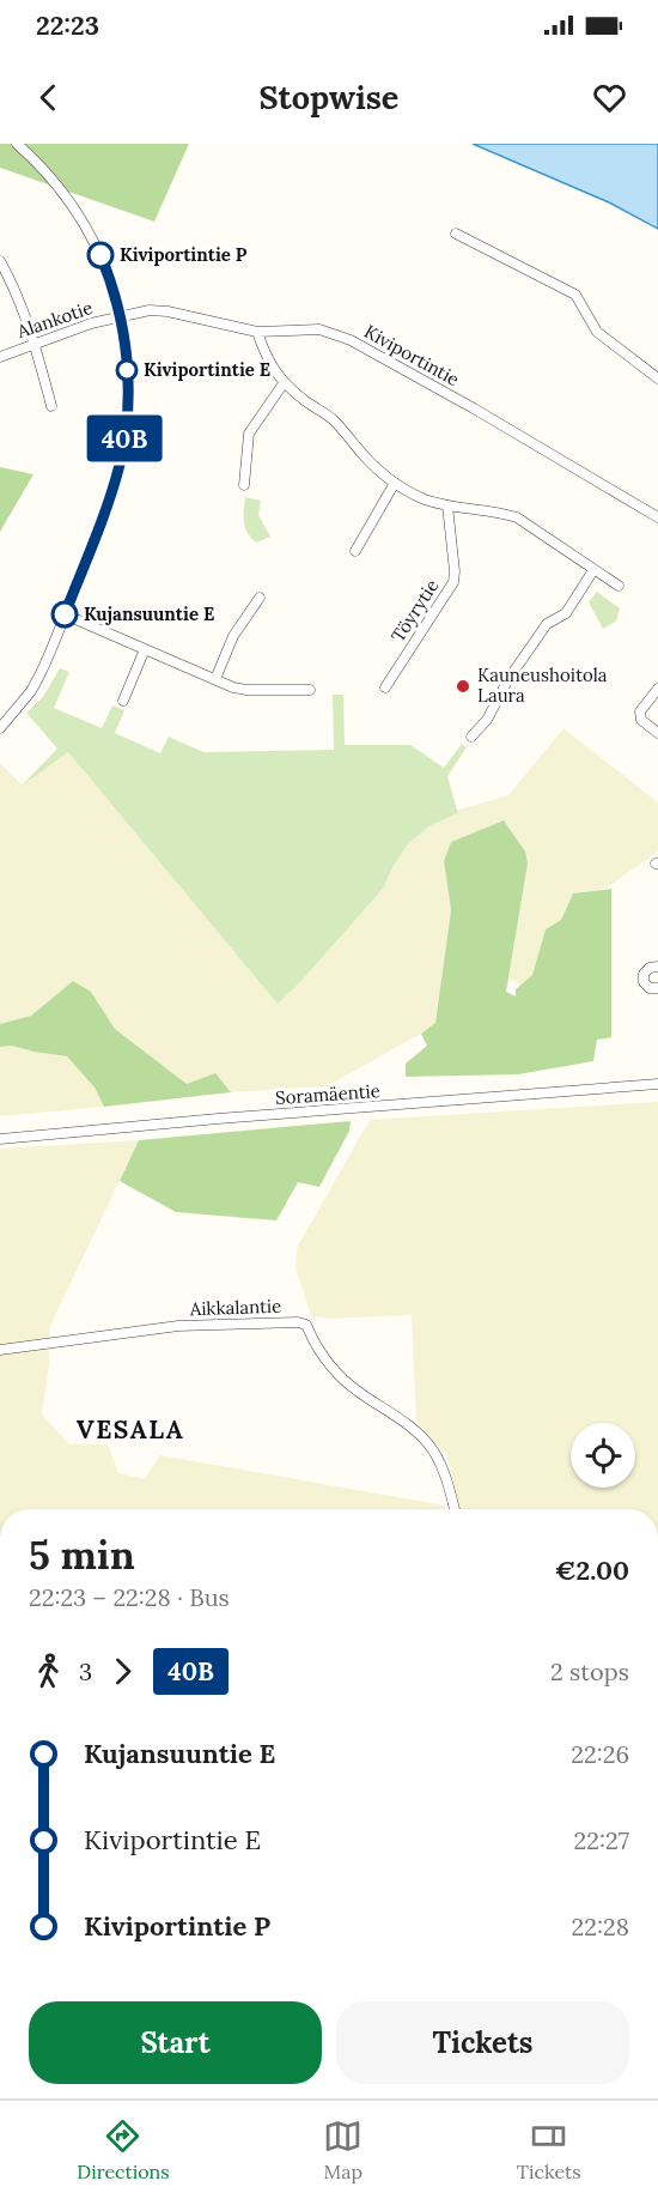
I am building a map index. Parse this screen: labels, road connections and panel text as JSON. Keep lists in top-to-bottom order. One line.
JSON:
{"streets":{"street":["Alankotie","Kiviportintie","Töyrytie","Soramäentie","Aikkalantie"]},"crossings":[["Alankotie","Kiviportintie"]],"districts":["VESALA"],"places":["Kiviportintie P","Kiviportintie E","Kujansuuntie E","Kauneushoitola Laura"],"lines":["bus line 40B"],"page":{"status":"22:23","header":"Stopwise","on_map":"40B","heading":["5 min","22:23 – 22:28 · Bus","€2.00"],"legs":["3","40B","2 stops"],"list":[{"name":"Kujansuuntie E","value":"22:26"},{"name":"Kiviportintie E","value":"22:27"},{"name":"Kiviportintie P","value":"22:28"}],"buttons":["Start","Tickets"],"tabs":["Directions","Map","Tickets"]}}
